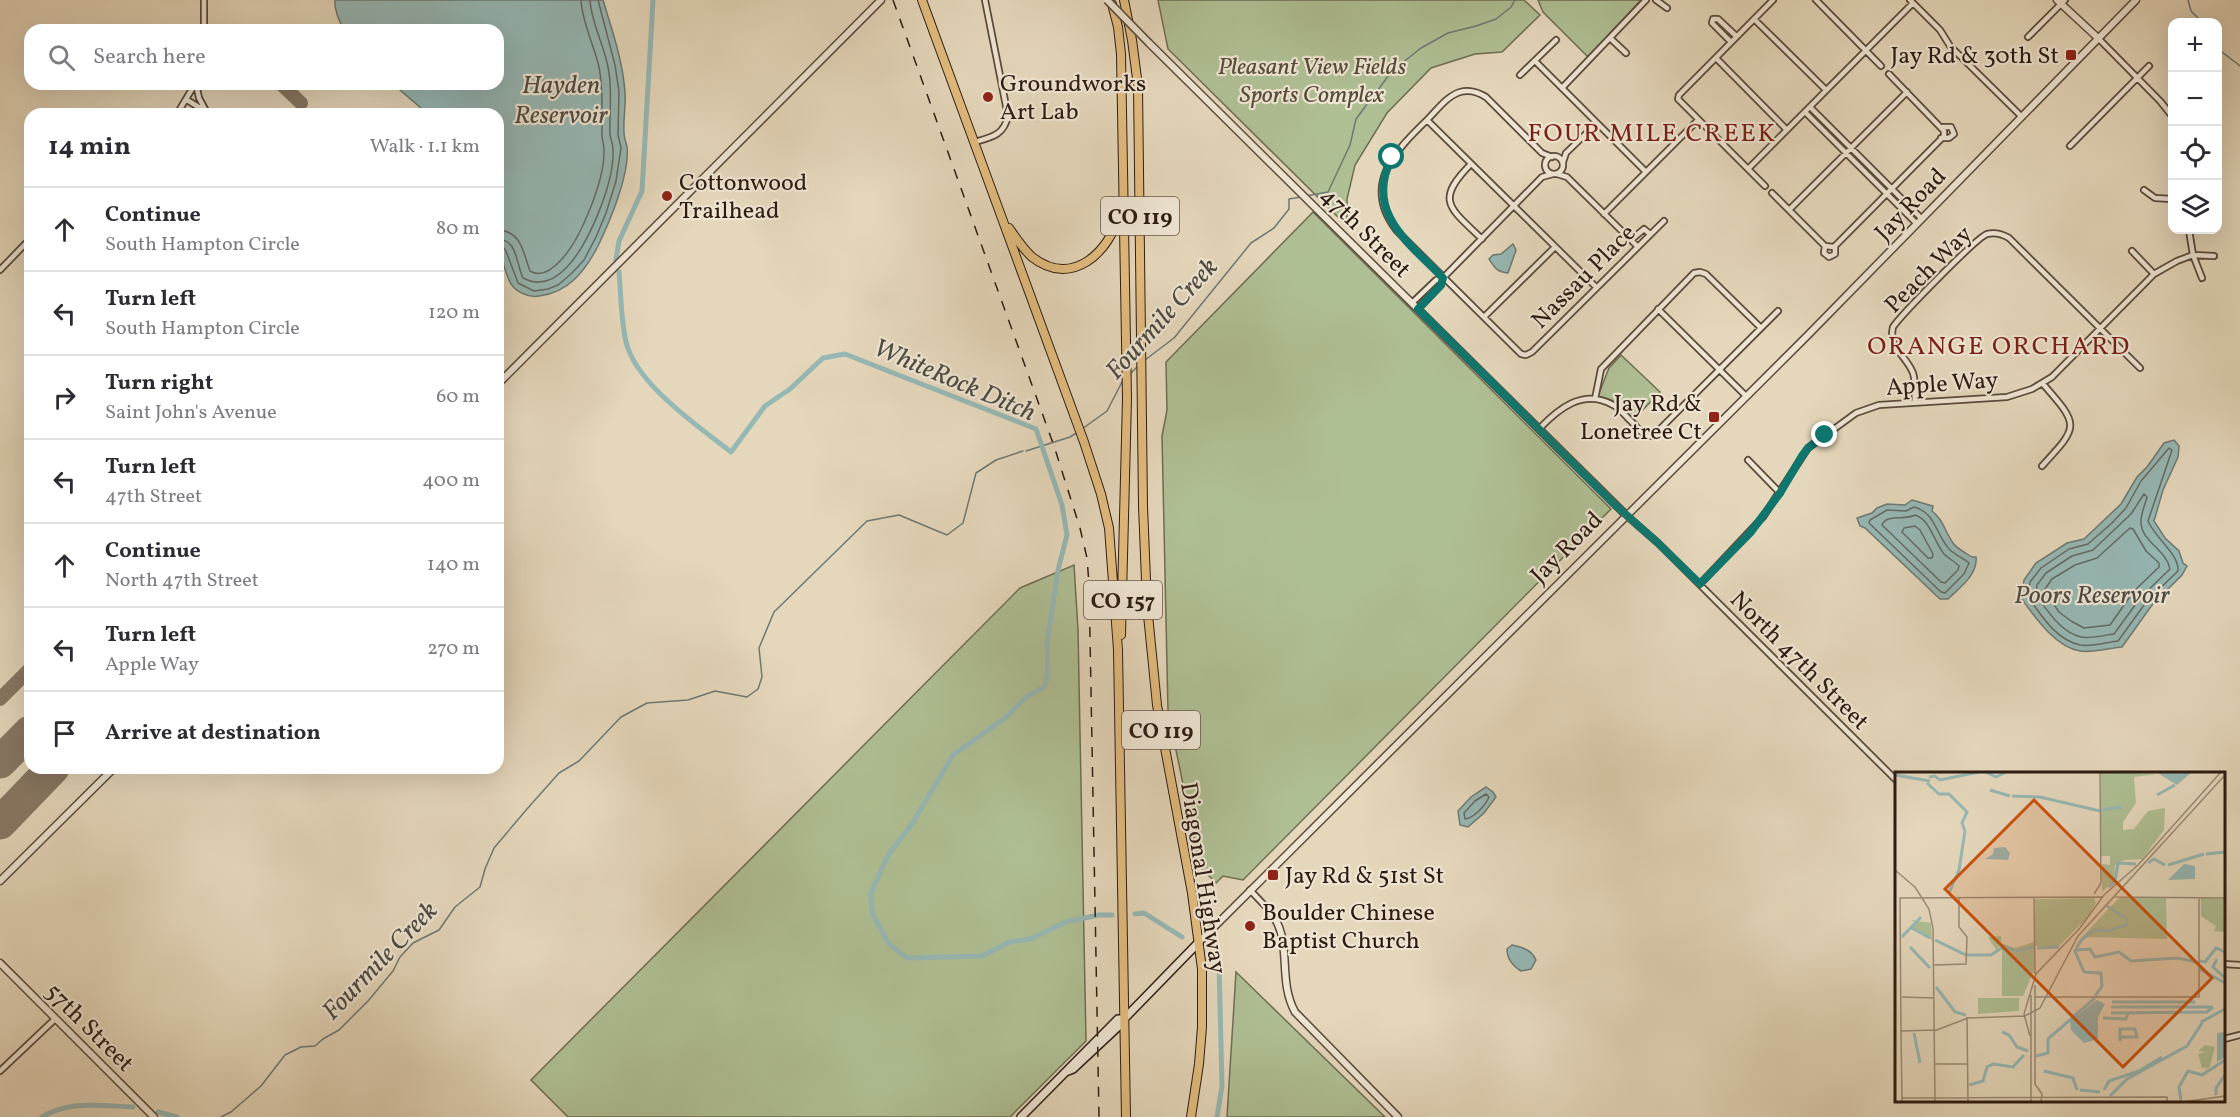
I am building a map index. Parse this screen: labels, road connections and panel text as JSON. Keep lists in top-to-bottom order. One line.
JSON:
{"streets":{"highway":["CO 119","CO 157","Diagonal Highway"],"main road":["Jay Road"],"street":["47th Street","Peach Way","Nassau Place","Apple Way","North 47th Street","57th Street"]},"crossings":[["Jay Road","CO 119"],["Jay Road","47th Street"],["Jay Road","North 47th Street"],["Jay Road","Diagonal Highway"],["CO 119","CO 157"],["47th Street","CO 157"],["47th Street","North 47th Street"],["Peach Way","Apple Way"],["Apple Way","North 47th Street"]],"districts":["FOUR MILE CREEK","ORANGE ORCHARD"],"water":["Hayden Reservoir","Fourmile Creek","WhiteRock Ditch","Poors Reservoir"],"parks":["Pleasant View Fields Sports Complex"],"places":{"transit":["Jay Rd & 30th St","Jay Rd & Lonetree Ct","Jay Rd & 51st St"],"other":["Groundworks Art Lab","Cottonwood Trailhead","Boulder Chinese Baptist Church"]},"page":{"map_buttons":["+","−"],"search":"Search here","heading":["14 min","Walk · 1.1 km"],"list":[["Continue","South Hampton Circle","80 m"],["Turn left","South Hampton Circle","120 m"],["Turn right","Saint John's Avenue","60 m"],["Turn left","47th Street","400 m"],["Continue","North 47th Street","140 m"],["Turn left","Apple Way","270 m"],"Arrive at destination"]}}
